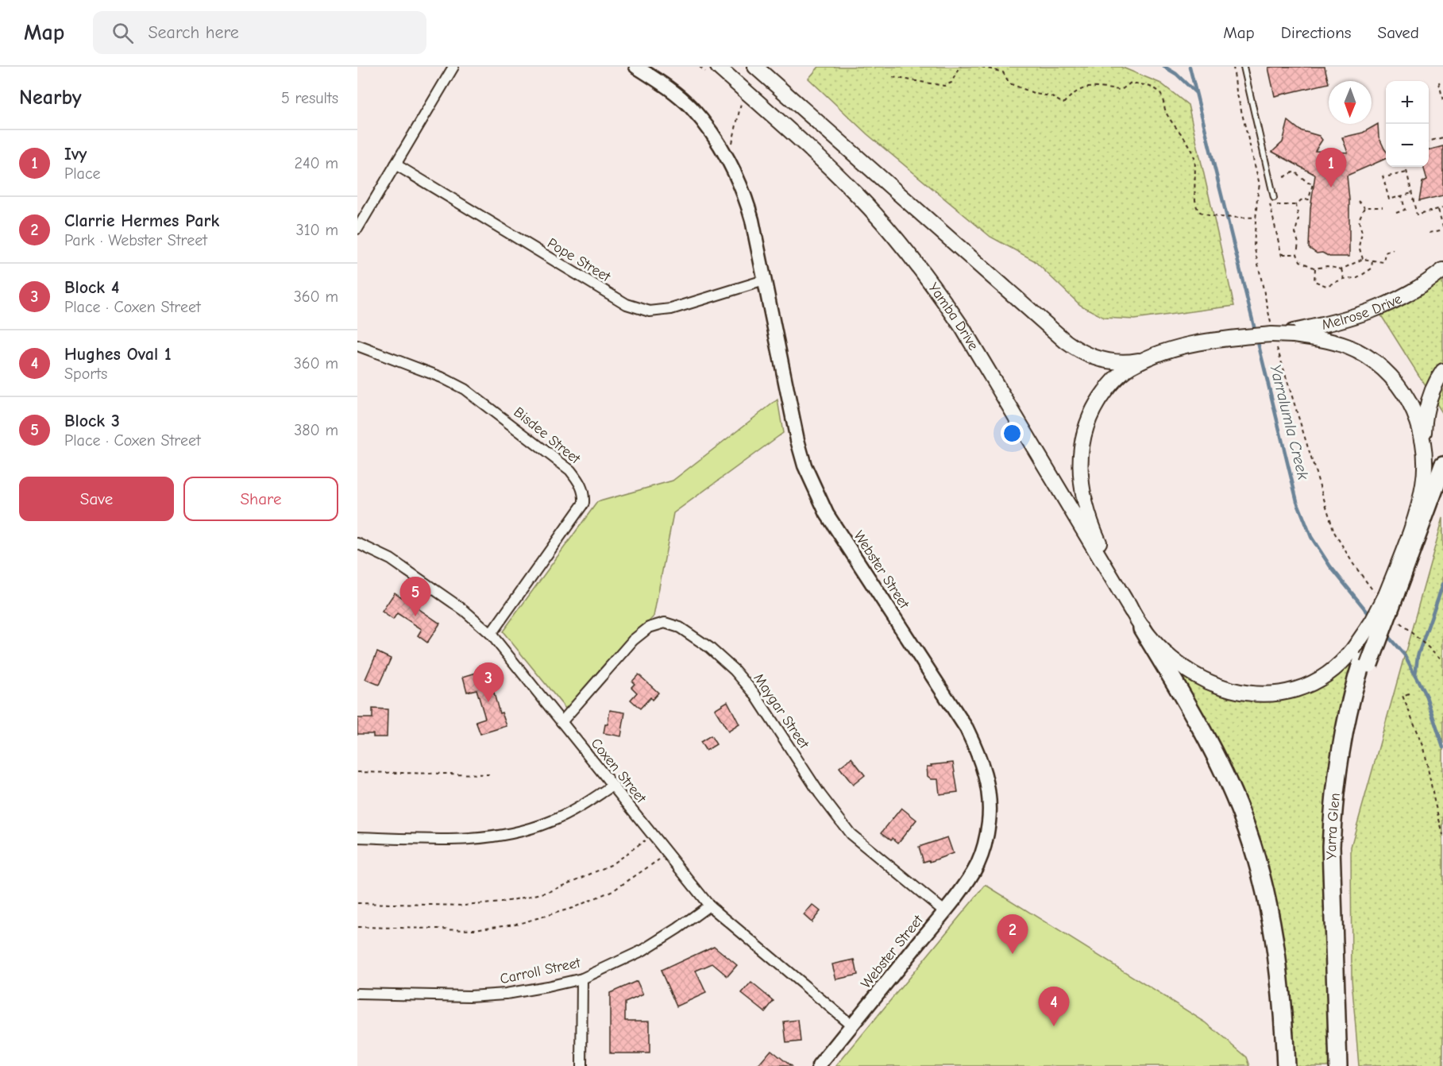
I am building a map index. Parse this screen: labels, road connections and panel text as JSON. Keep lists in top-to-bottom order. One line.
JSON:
{"streets":{"main road":["Melrose Drive","Yamba Drive"],"street":["Pope Street","Bisdee Street","Webster Street","Maygar Street","Coxen Street","Carroll Street"]},"crossings":[["Pope Street","Webster Street"],["Bisdee Street","Coxen Street"],["Webster Street","Maygar Street"],["Webster Street","Coxen Street"],["Maygar Street","Coxen Street"],["Coxen Street","Carroll Street"]],"water":["Yarralumla Creek"],"north":"bottom","page":{"header":"Map","search":"Search here","nav":["Map","Directions","Saved"],"heading":["Nearby","5 results"],"map_buttons":["+","−"],"list":[{"mark":"1","name":"Ivy","note":"Place","value":"240 m"},{"mark":"2","name":"Clarrie Hermes Park","note":"Park · Webster Street","value":"310 m"},{"mark":"3","name":"Block 4","note":"Place · Coxen Street","value":"360 m"},{"mark":"4","name":"Hughes Oval 1","note":"Sports","value":"360 m"},{"mark":"5","name":"Block 3","note":"Place · Coxen Street","value":"380 m"}],"pins":["1","5","3","2","4"],"buttons":["Save","Share"]}}
